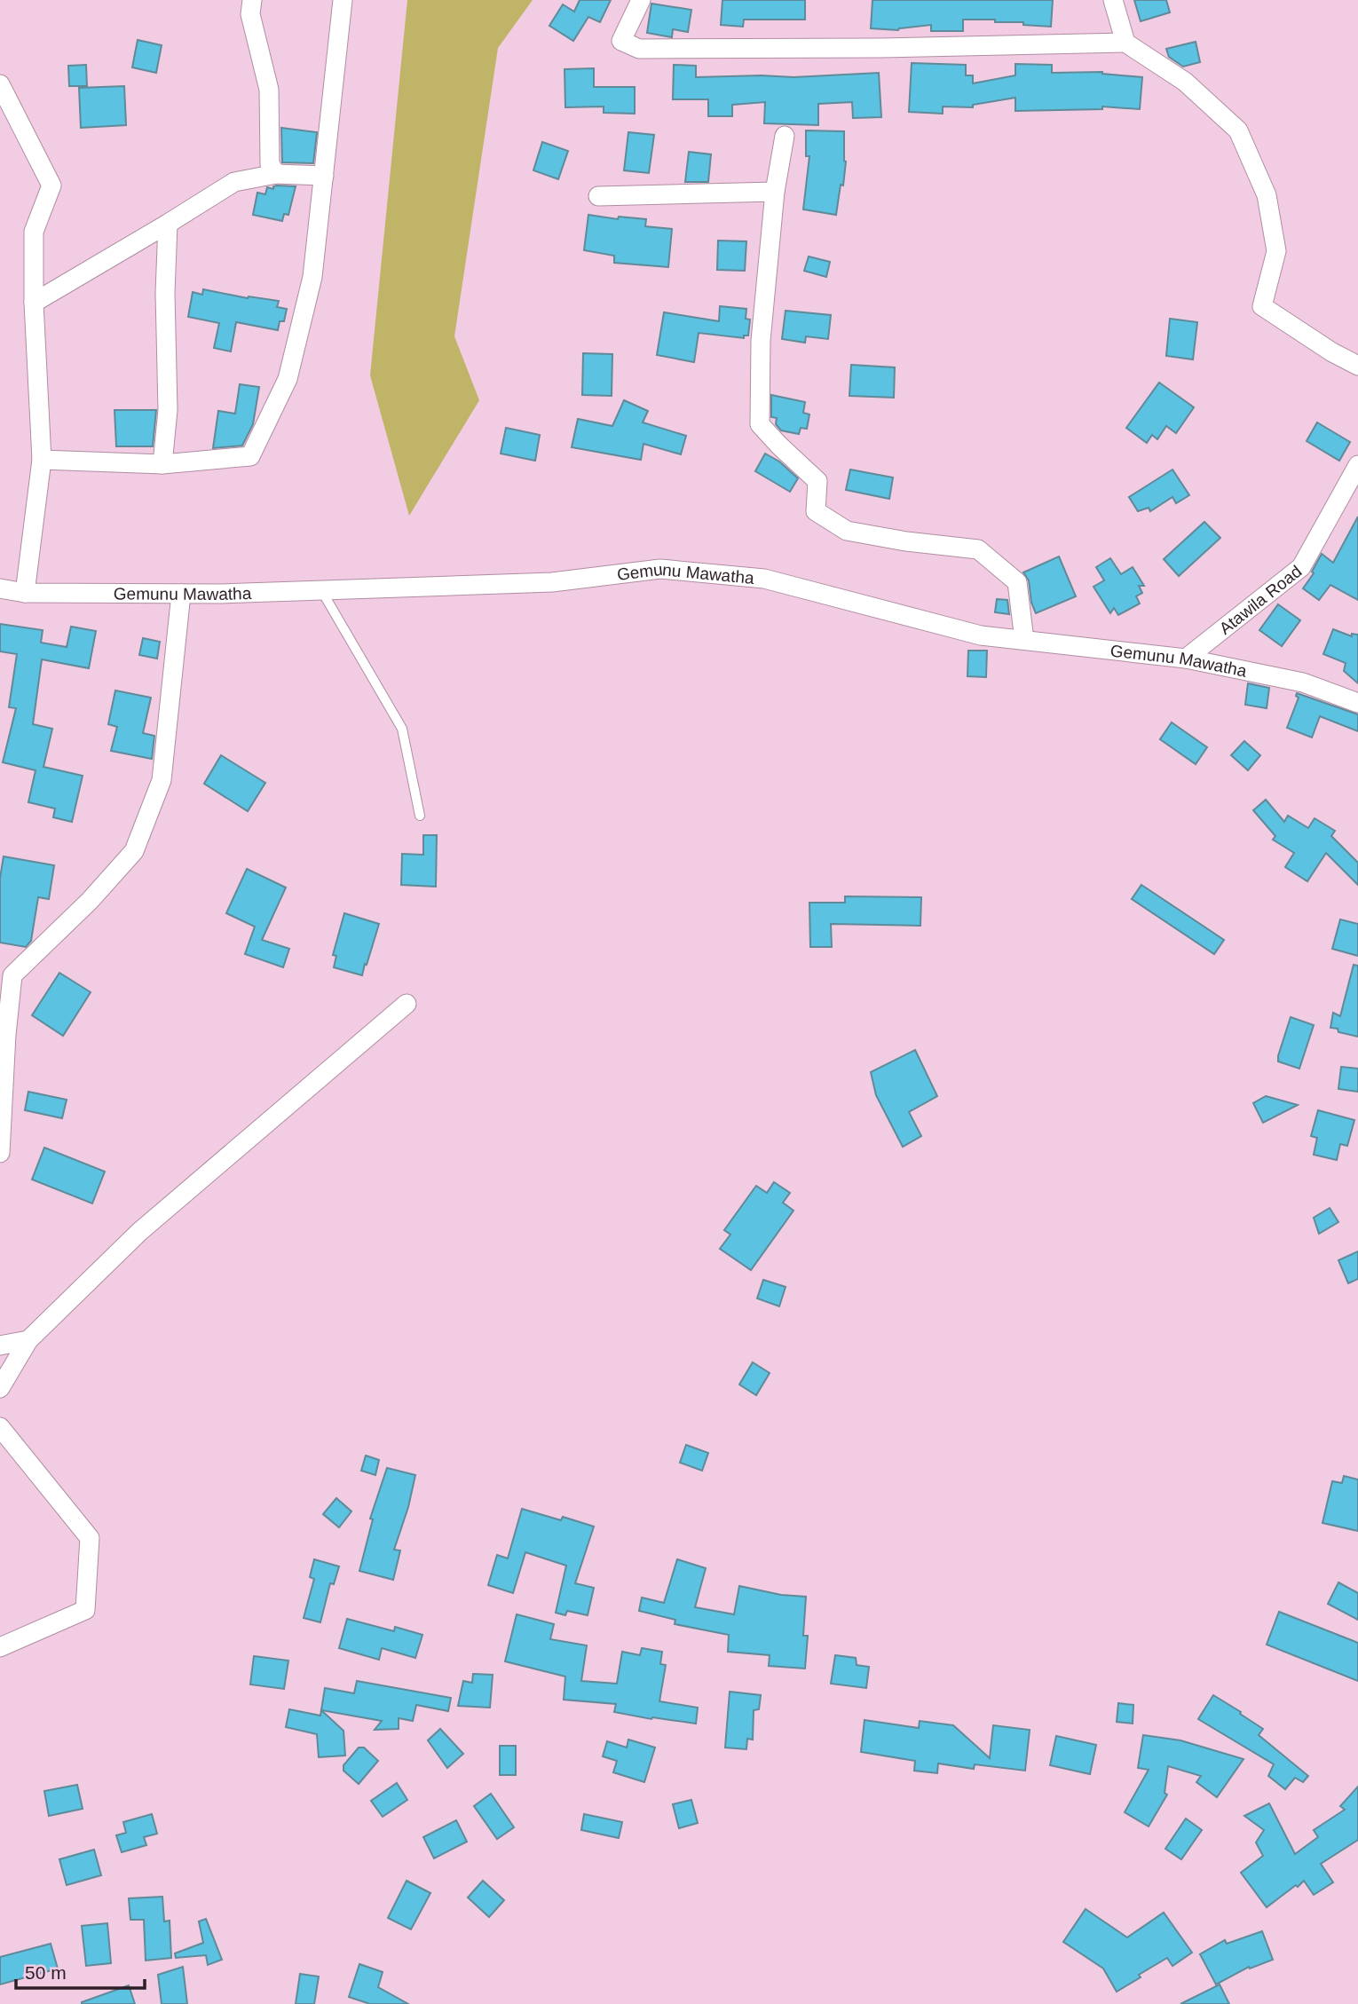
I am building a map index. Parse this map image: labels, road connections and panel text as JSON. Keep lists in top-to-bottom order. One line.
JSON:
{"streets":{"street":["Gemunu Mawatha","Atawila Road"]},"crossings":[["Gemunu Mawatha","Atawila Road"]],"scale_bar":"50 m"}
